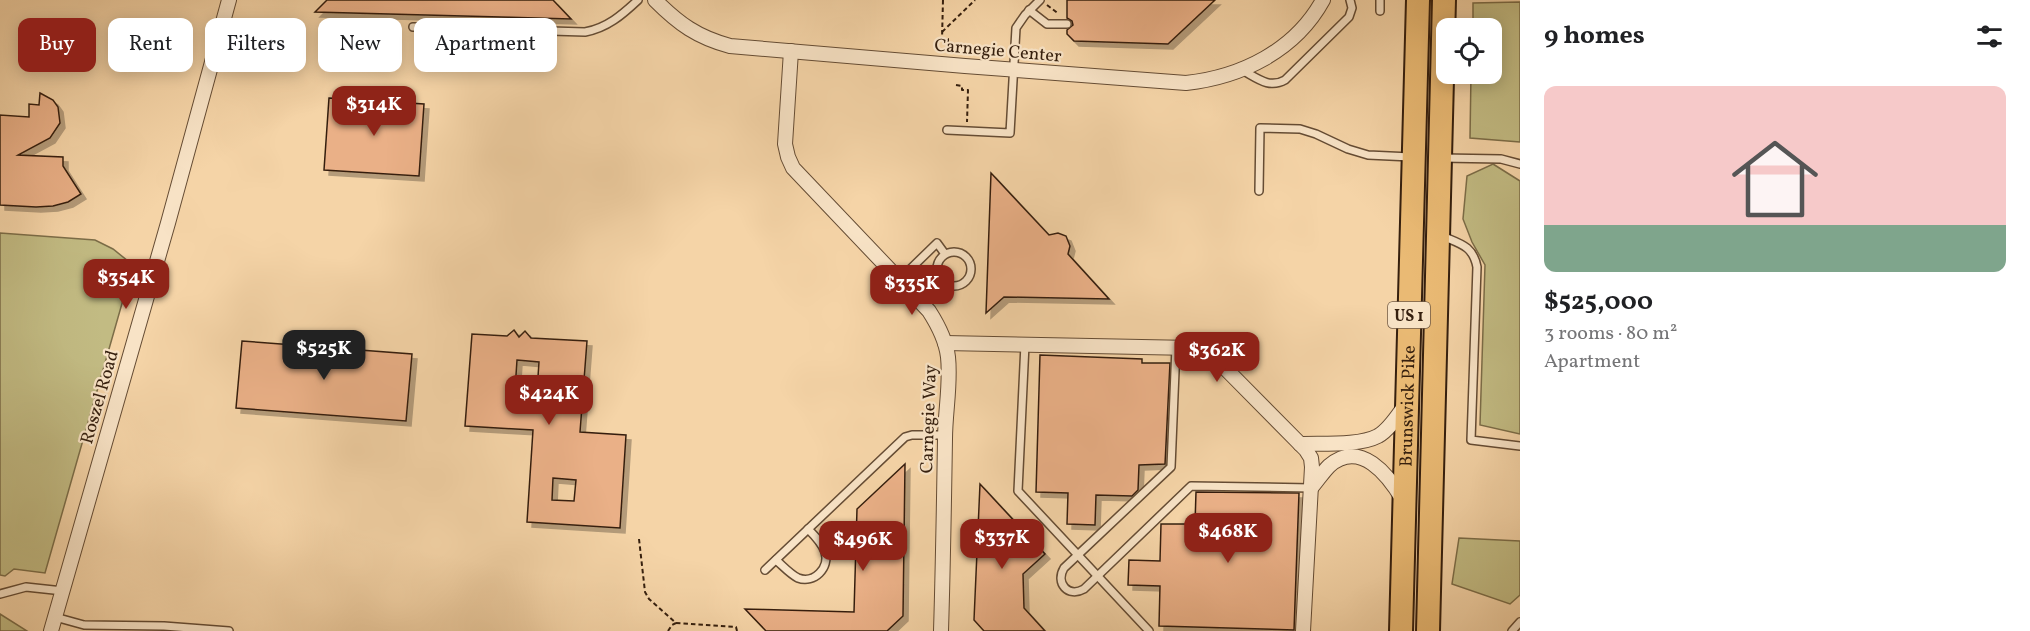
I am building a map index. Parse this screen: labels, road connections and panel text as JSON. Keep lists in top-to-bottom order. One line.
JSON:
{"streets":{"highway":["US 1","Brunswick Pike"],"street":["Carnegie Center","Roszel Road","Carnegie Way"]},"crossings":[["Carnegie Center","Carnegie Way"]],"page":{"heading":"9 homes","chip":["Buy","Rent","Filters","New","Apartment"],"list":[{"name":"$525,000","note":"3 rooms · 80 m² · Apartment"}],"price":["$314K","$354K","$335K","$525K","$362K","$424K","$468K","$337K","$496K"]}}
